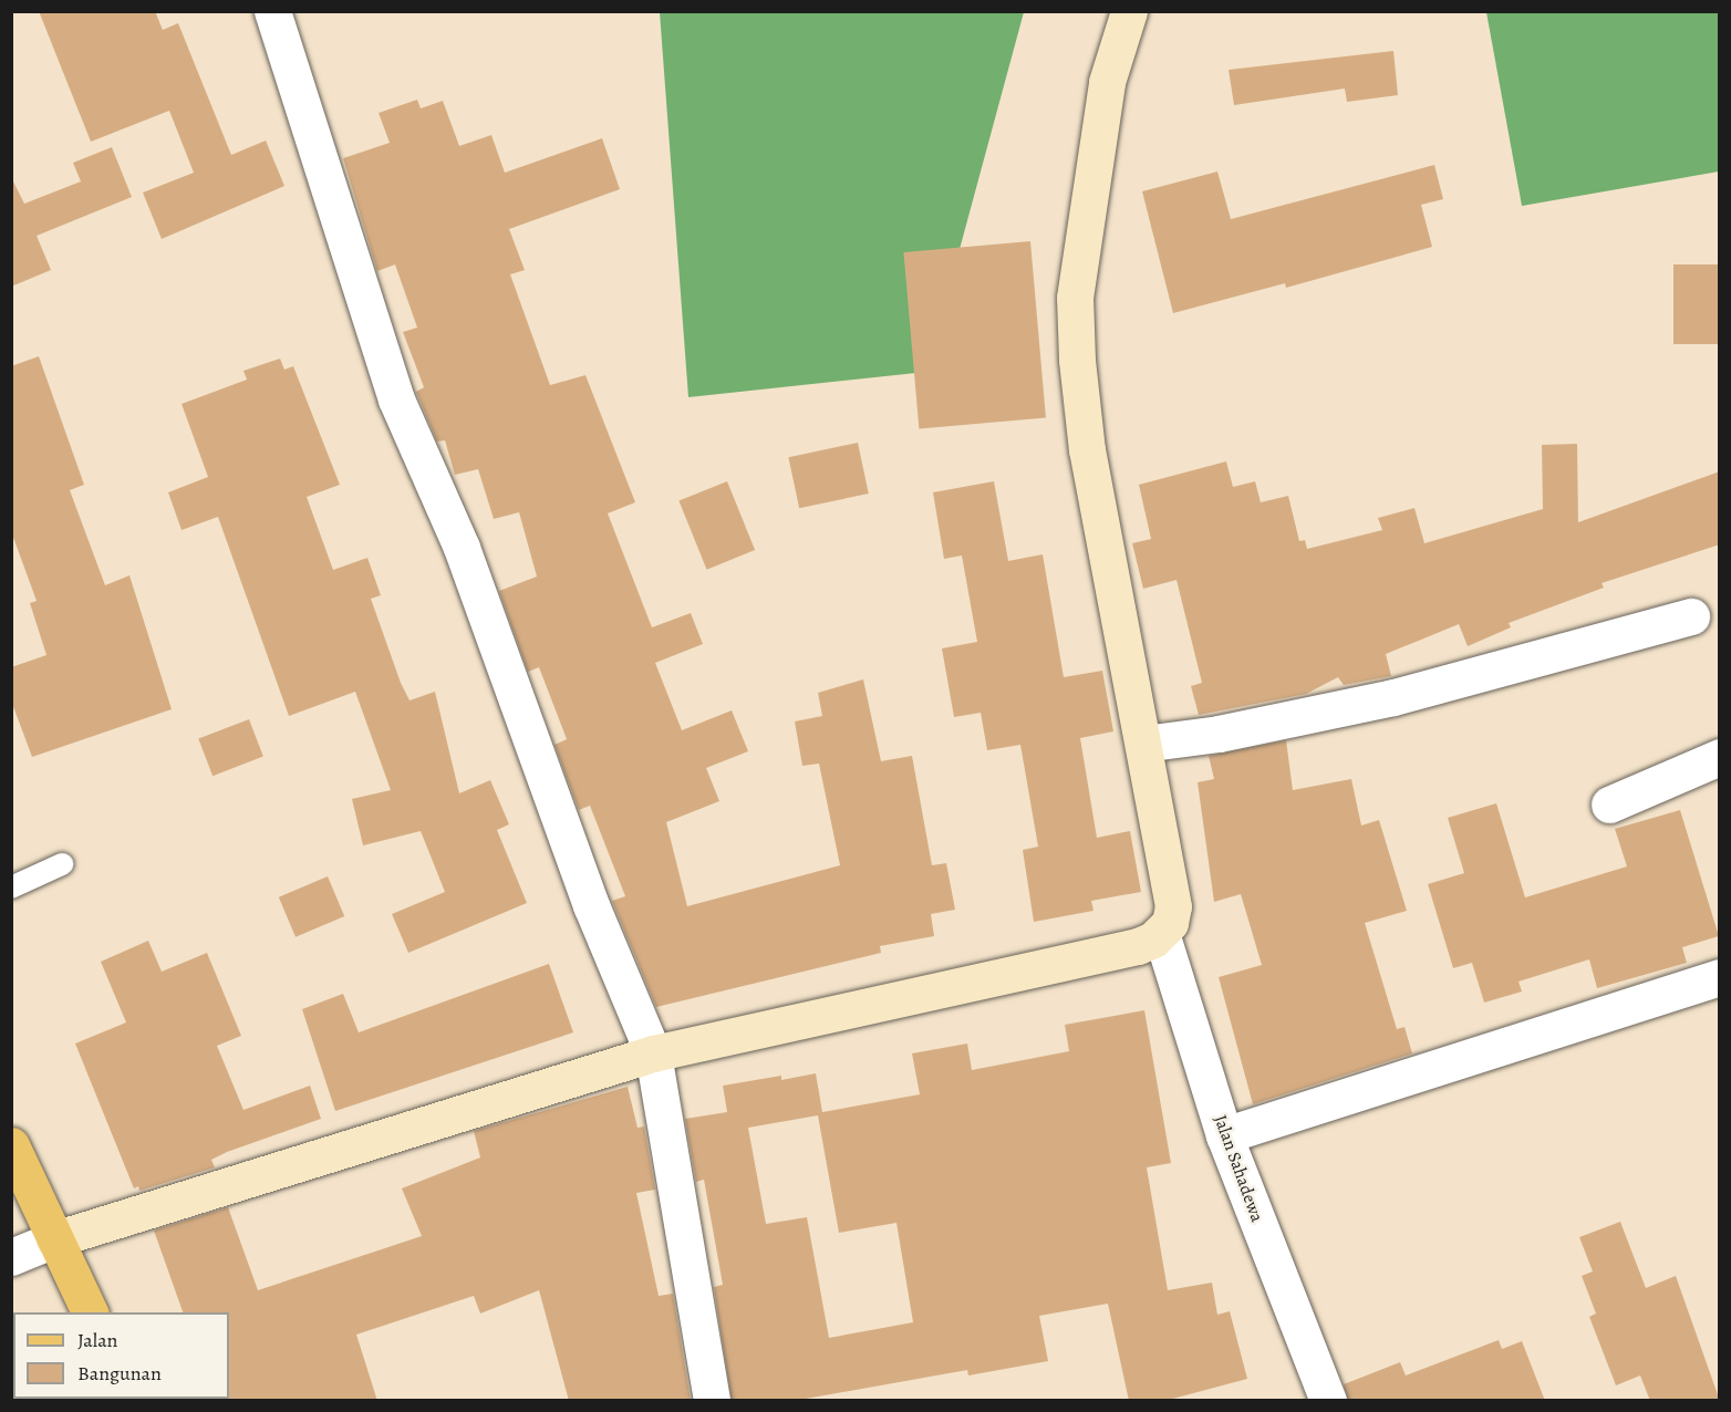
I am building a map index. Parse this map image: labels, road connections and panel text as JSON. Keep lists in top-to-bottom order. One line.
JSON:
{"streets":{"street":["Jalan Sahadewa"]},"legend":["Jalan","Bangunan"]}
